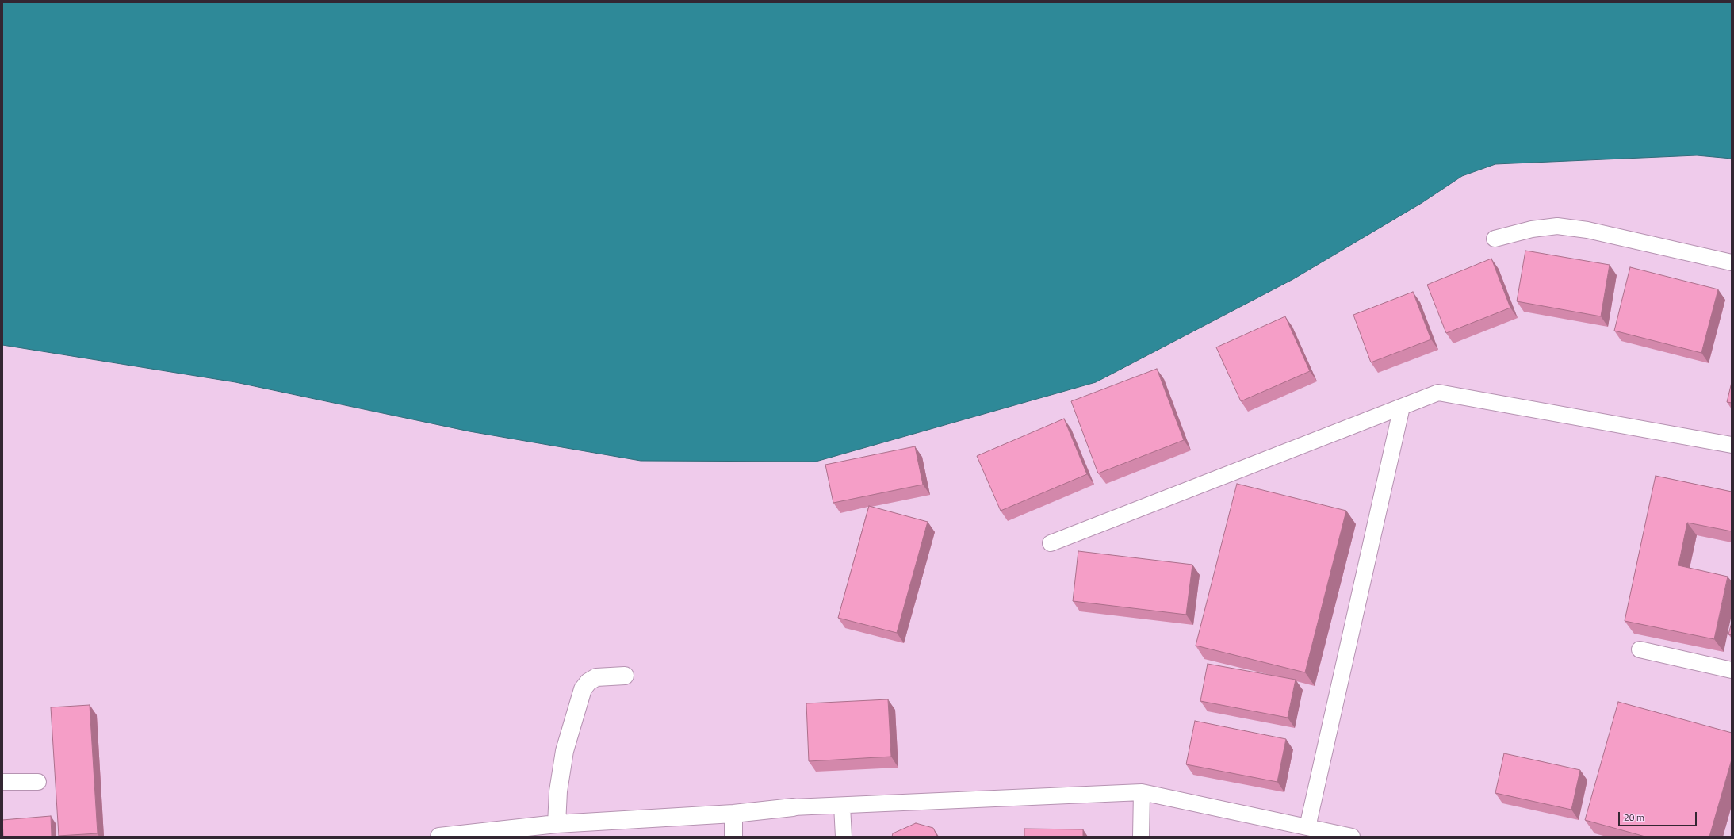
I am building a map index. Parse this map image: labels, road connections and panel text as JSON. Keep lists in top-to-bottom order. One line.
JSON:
{"scale_bar":"20 m"}
